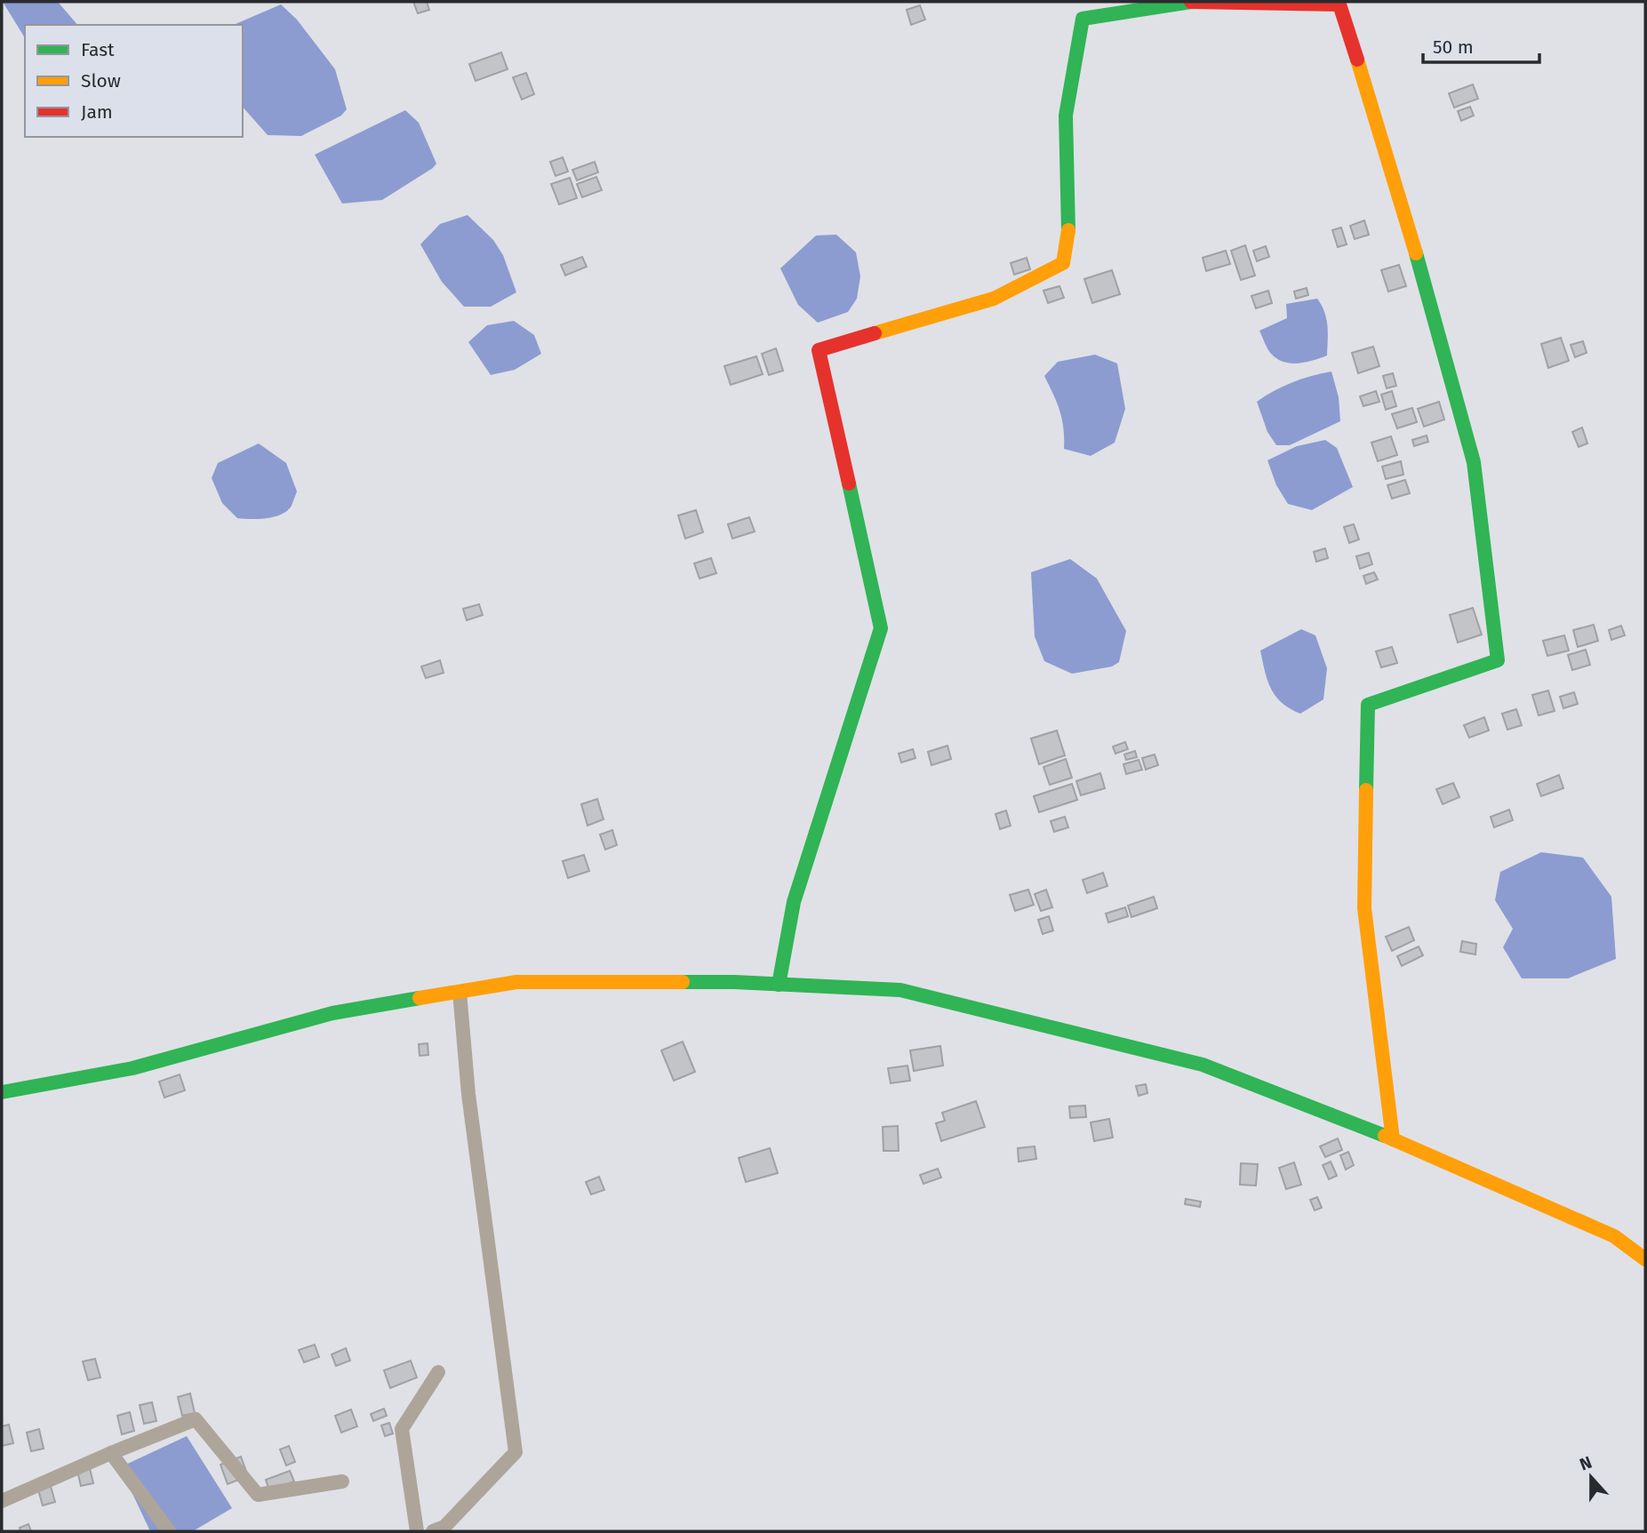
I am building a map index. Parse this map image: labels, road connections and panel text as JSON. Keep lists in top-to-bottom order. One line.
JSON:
{"legend":["Fast","Slow","Jam"],"scale_bar":"50 m","north":"top"}
